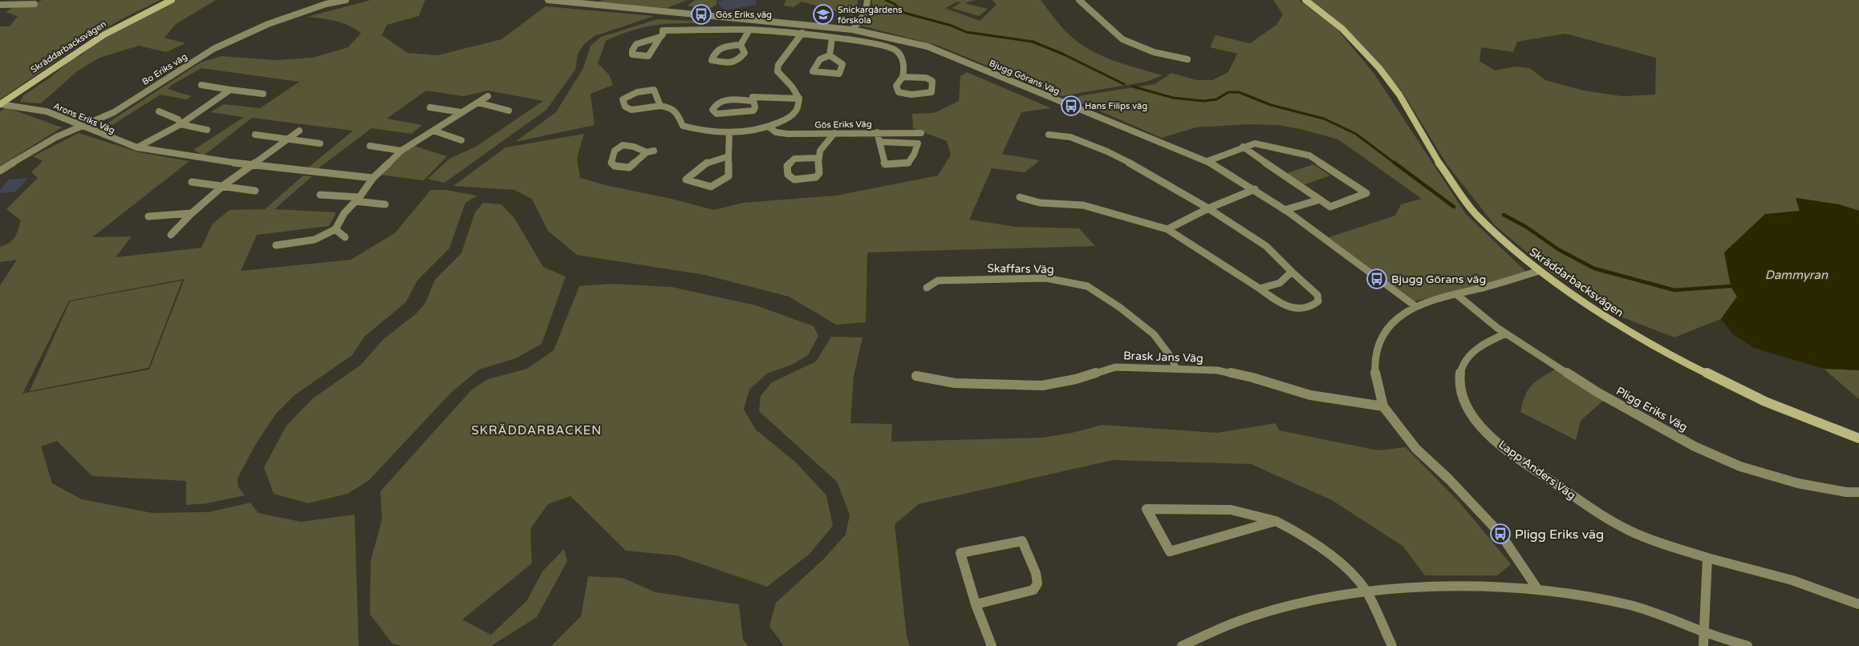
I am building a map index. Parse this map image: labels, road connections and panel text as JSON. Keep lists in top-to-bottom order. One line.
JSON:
{"streets":{"street":["Skräddarbacksvägen","Bo Eriks väg","Bjugg Görans Väg","Arons Eriks Väg","Gös Eriks Väg","Skaffars Väg","Brask Jans Väg","Pligg Eriks Väg","Lapp Anders Väg"]},"crossings":[["Skräddarbacksvägen","Arons Eriks Väg"],["Bo Eriks väg","Arons Eriks Väg"],["Skaffars Väg","Brask Jans Väg"],["Pligg Eriks Väg","Lapp Anders Väg"]],"districts":["SKRÄDDARBACKEN"],"water":["Dammyran"],"places":{"bus stop":["Gös Eriks väg","Hans Filips väg","Bjugg Görans väg","Pligg Eriks väg"],"school or university":["Snickargårdens förskola"]}}
